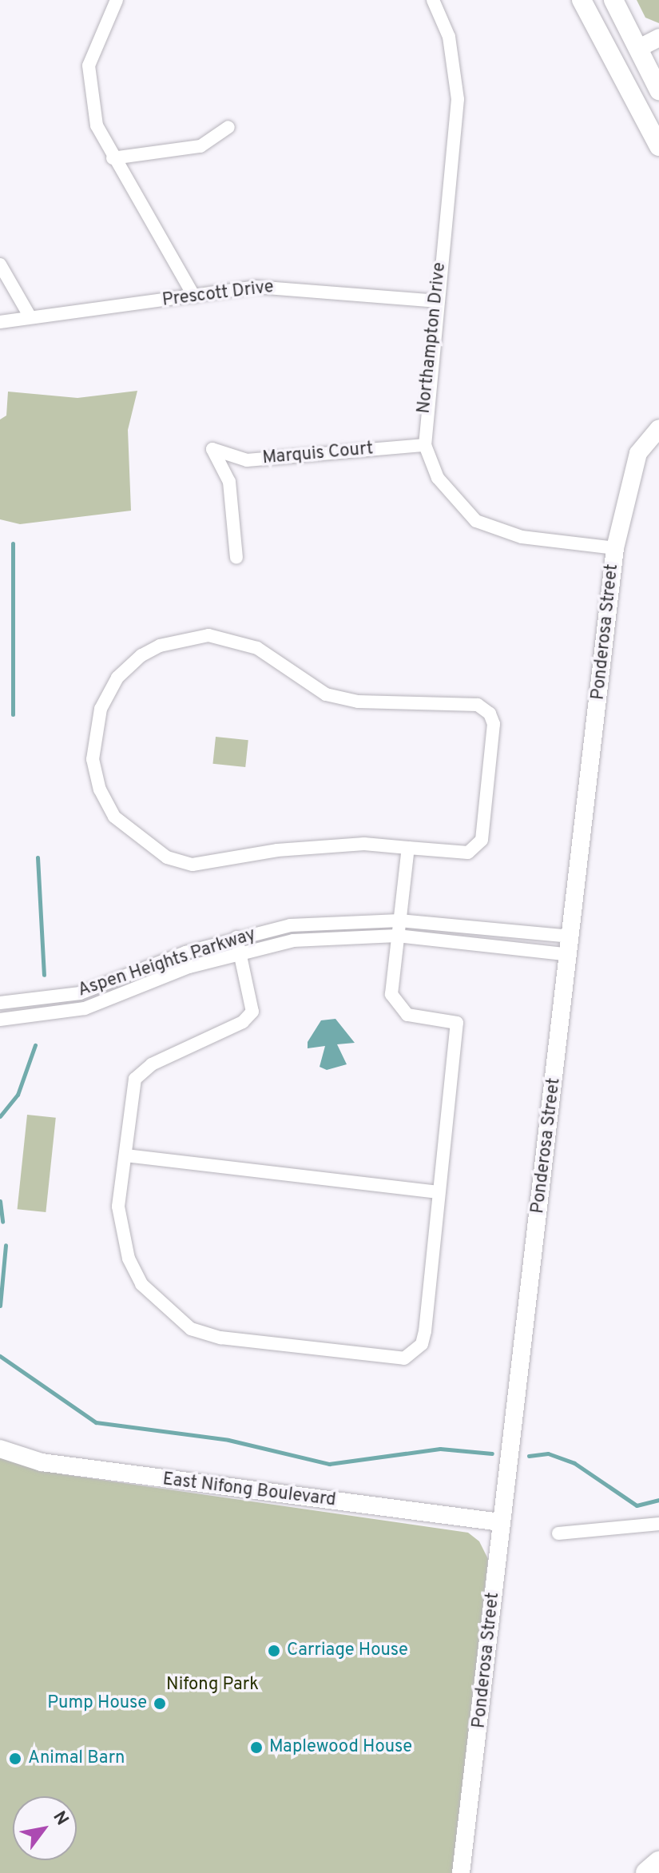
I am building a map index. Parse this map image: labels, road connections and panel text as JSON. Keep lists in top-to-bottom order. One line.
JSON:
{"streets":{"street":["Prescott Drive","Northampton Drive","Marquis Court","Ponderosa Street","Aspen Heights Parkway","East Nifong Boulevard"]},"crossings":[["Prescott Drive","Northampton Drive"],["Northampton Drive","Marquis Court"],["Northampton Drive","Ponderosa Street"],["Ponderosa Street","Aspen Heights Parkway"],["Ponderosa Street","East Nifong Boulevard"]],"parks":["Nifong Park"],"places":["Carriage House","Pump House","Maplewood House","Animal Barn"],"north":"top right"}
